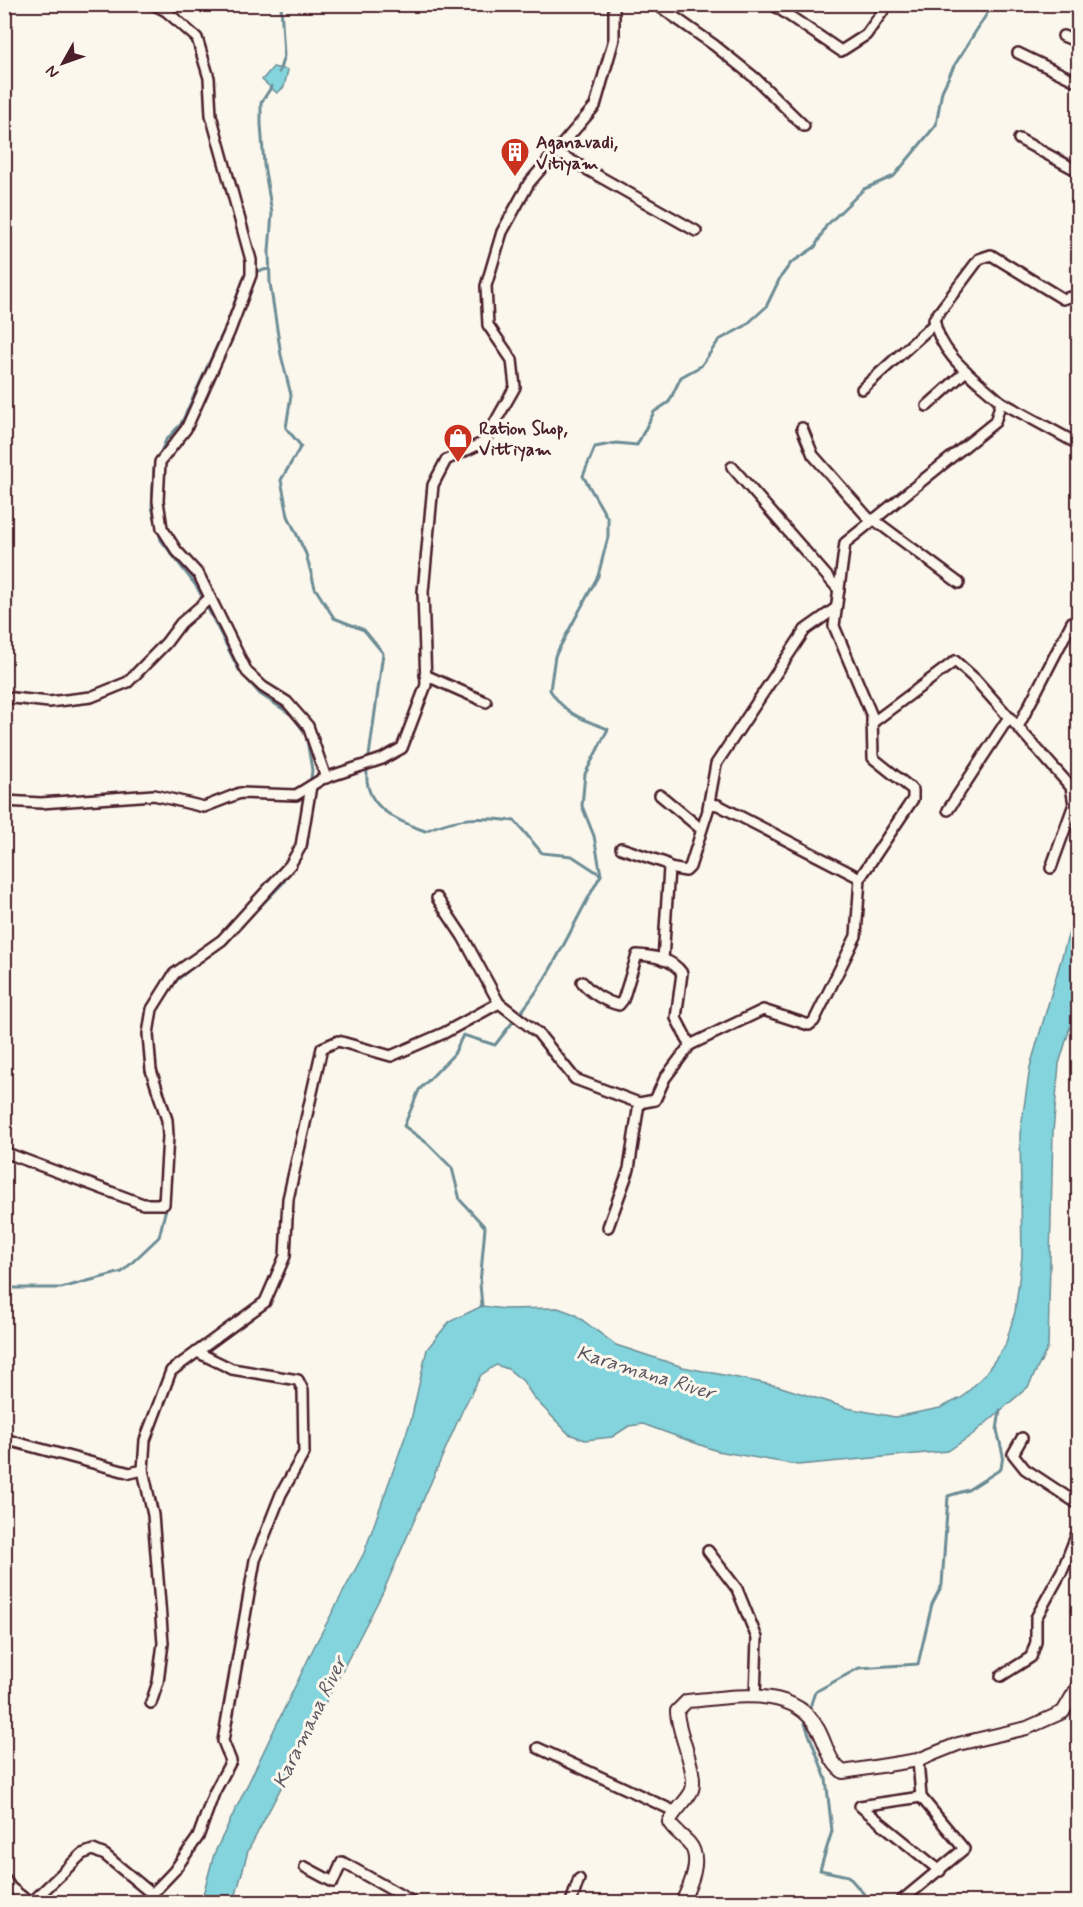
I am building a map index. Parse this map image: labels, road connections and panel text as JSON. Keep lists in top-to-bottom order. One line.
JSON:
{"water":["Karamana River"],"places":{"building":["Aganavadi, Vitiyam"],"shop":["Ration Shop, Vittiyam"]},"north":"bottom left"}
